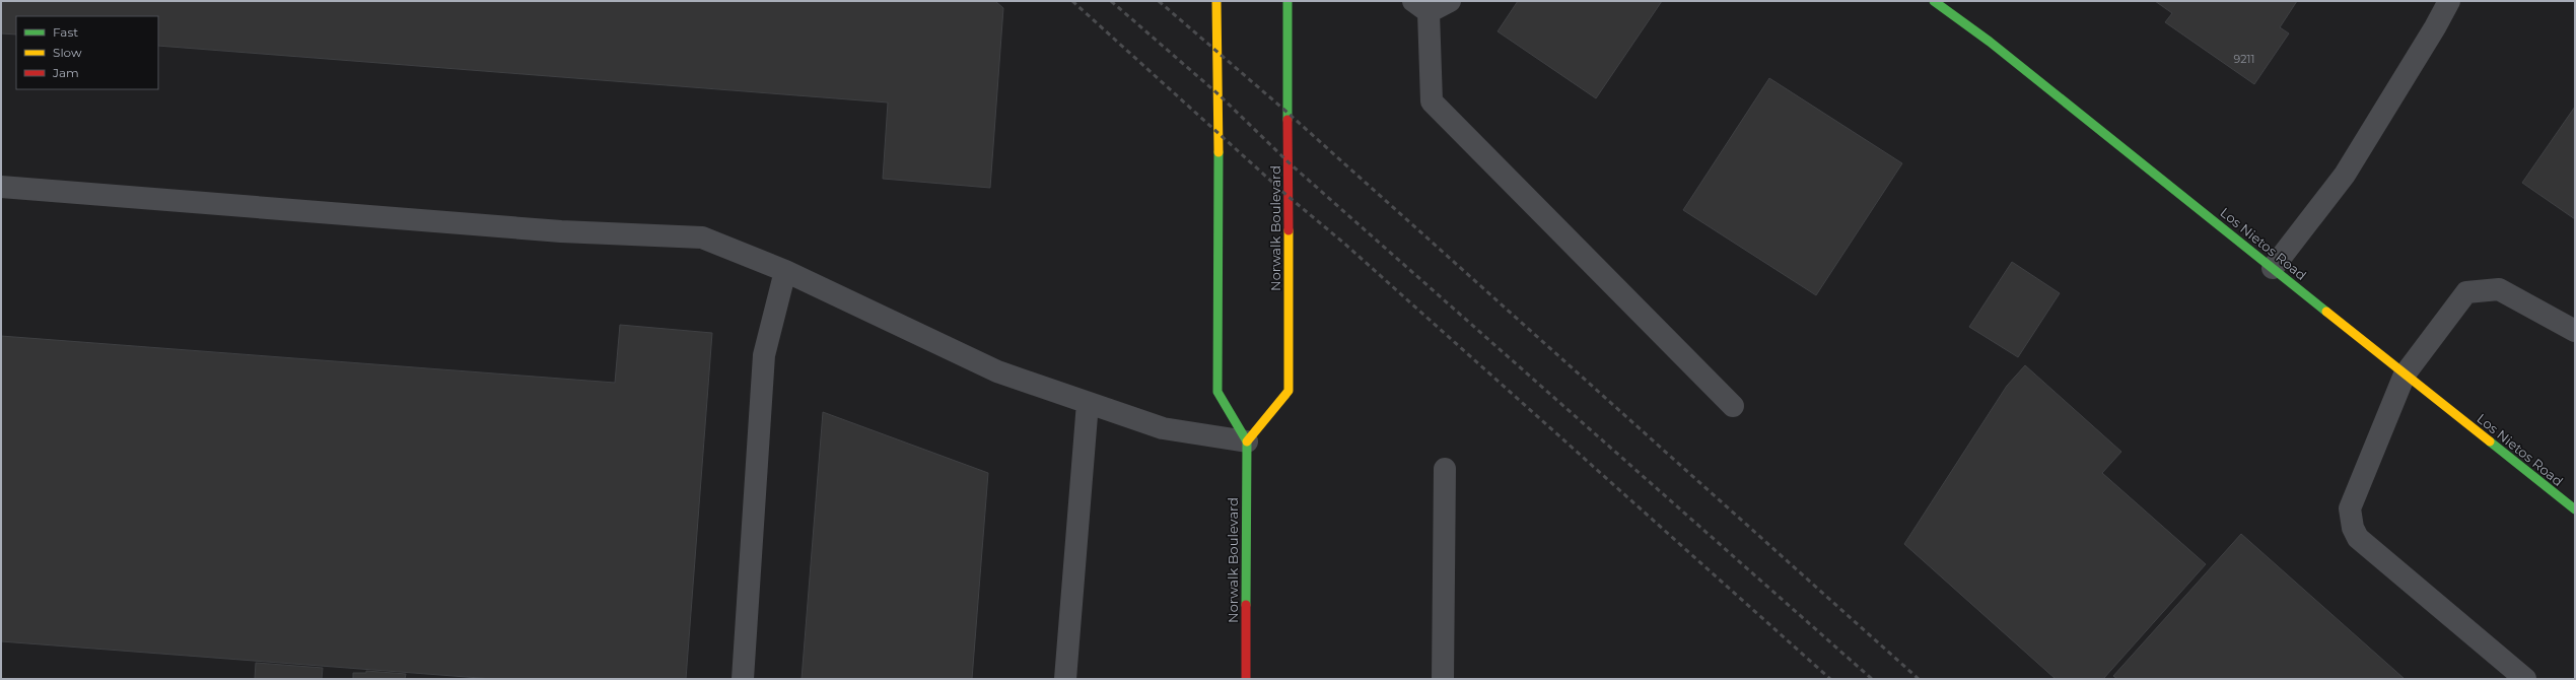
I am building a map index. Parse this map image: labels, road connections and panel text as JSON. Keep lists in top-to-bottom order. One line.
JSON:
{"streets":{"main road":["Norwalk Boulevard","Los Nietos Road"]},"house_numbers":["9211"],"legend":["Fast","Slow","Jam"]}
